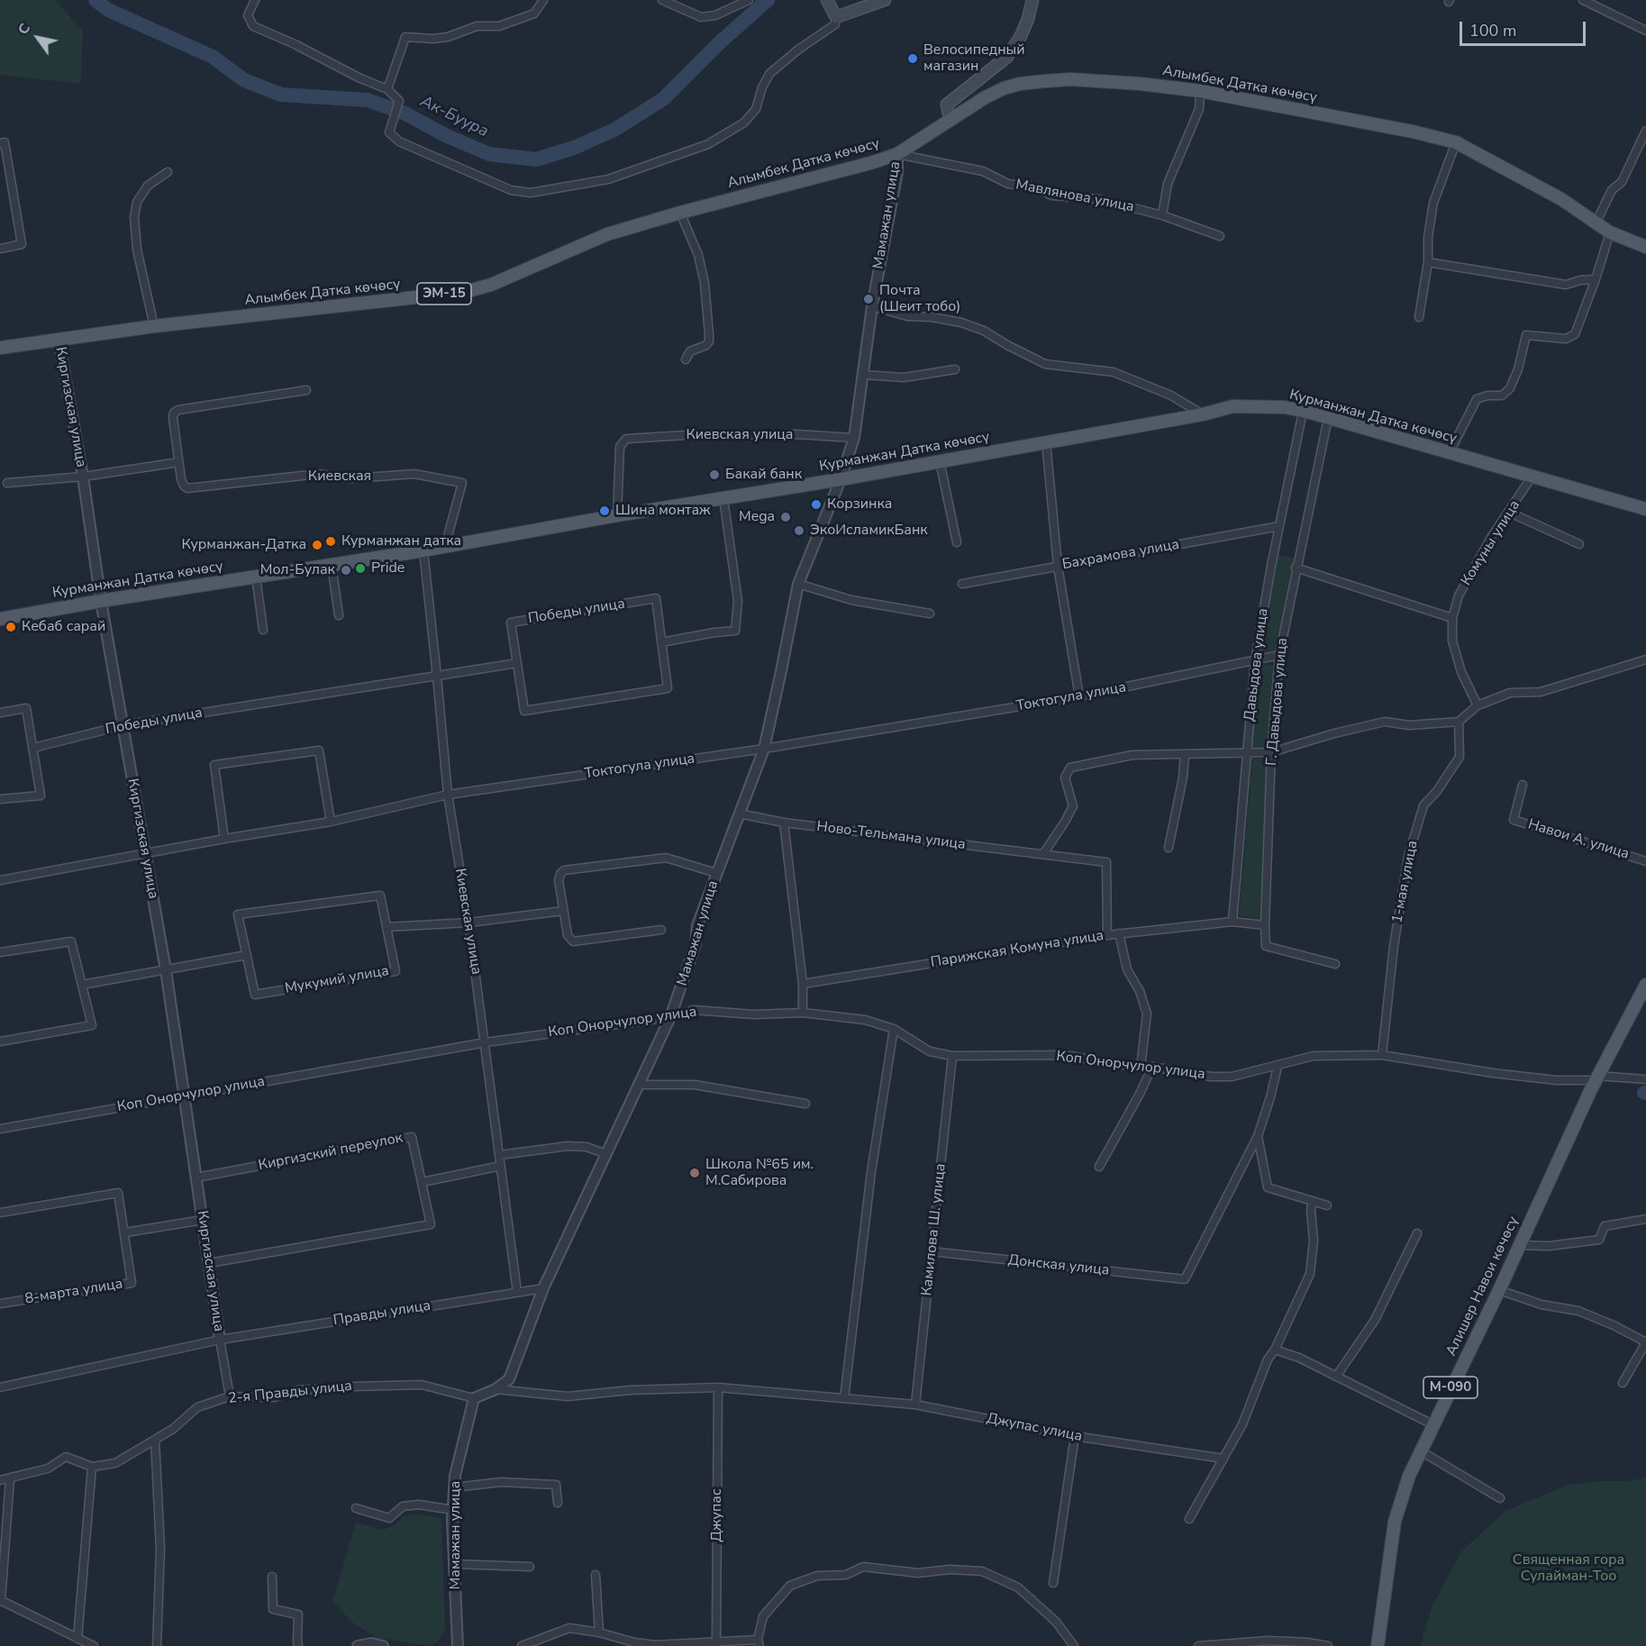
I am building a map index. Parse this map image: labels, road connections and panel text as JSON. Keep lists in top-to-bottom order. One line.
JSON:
{"streets":{"main road":["Алымбек Датка көчөсү","ЭМ-15","Курманжан Датка көчөсү","Алишер Навои көчөсү","М-090"],"street":["Мавлянова улица","Мамажан улица","Киргизская улица","Киевская улица","Киевская","Комуны улица","Бахрамова улица","Победы улица","Давыдова улица","Токтогула улица","Г. Давыдова улица","Ново-Тельмана улица","Навои А. улица","1-мая улица","Парижская Комуна улица","Мукумий улица","Коп Онорчулор улица","Киргизский переулок","Камилова Ш. улица","Донская улица","8-марта улица","Правды улица","2-я Правды улица","Джупас улица","Джупас"]},"crossings":[["Алымбек Датка көчөсү","Мавлянова улица"],["Алымбек Датка көчөсү","Мамажан улица"],["Алымбек Датка көчөсү","Киргизская улица"],["Мавлянова улица","Мамажан улица"],["Мамажан улица","Курманжан Датка көчөсү"],["Мамажан улица","Киевская улица"],["Мамажан улица","Токтогула улица"],["Мамажан улица","Ново-Тельмана улица"],["Мамажан улица","Коп Онорчулор улица"],["Мамажан улица","Правды улица"],["Мамажан улица","2-я Правды улица"],["Мамажан улица","Джупас улица"],["Киргизская улица","Курманжан Датка көчөсү"],["Киргизская улица","Победы улица"],["Киргизская улица","Токтогула улица"],["Киргизская улица","Коп Онорчулор улица"],["Киргизская улица","Киргизский переулок"],["Киргизская улица","Правды улица"],["Курманжан Датка көчөсү","Киевская улица"],["Курманжан Датка көчөсү","Киевская"],["Курманжан Датка көчөсү","Комуны улица"],["Курманжан Датка көчөсү","Давыдова улица"],["Курманжан Датка көчөсү","Г. Давыдова улица"],["Киевская улица","Победы улица"],["Киевская улица","Токтогула улица"],["Киевская улица","Коп Онорчулор улица"],["Киевская улица","Правды улица"],["Бахрамова улица","Давыдова улица"],["Давыдова улица","Токтогула улица"],["Давыдова улица","Парижская Комуна улица"],["Токтогула улица","Г. Давыдова улица"],["Г. Давыдова улица","Парижская Комуна улица"],["Ново-Тельмана улица","Парижская Комуна улица"],["1-мая улица","Коп Онорчулор улица"],["Коп Онорчулор улица","Камилова Ш. улица"],["Коп Онорчулор улица","Алишер Навои көчөсү"],["Камилова Ш. улица","Донская улица"],["Камилова Ш. улица","Джупас улица"],["Джупас улица","Джупас"]],"water":["Ак-Буура"],"parks":["Священная гора Сулайман-Тоо"],"places":["Велосипедный магазин","Почта (Шеит тобо)","Бакай банк","Корзинка","Шина монтаж","Mega","ЭкоИсламикБанк","Курманжан датка","Курманжан-Датка","Pride","Мол-Булак","Кебаб сарай","Школа №65 им. М.Сабирова"],"scale_bar":"100 m","north":"top left"}
